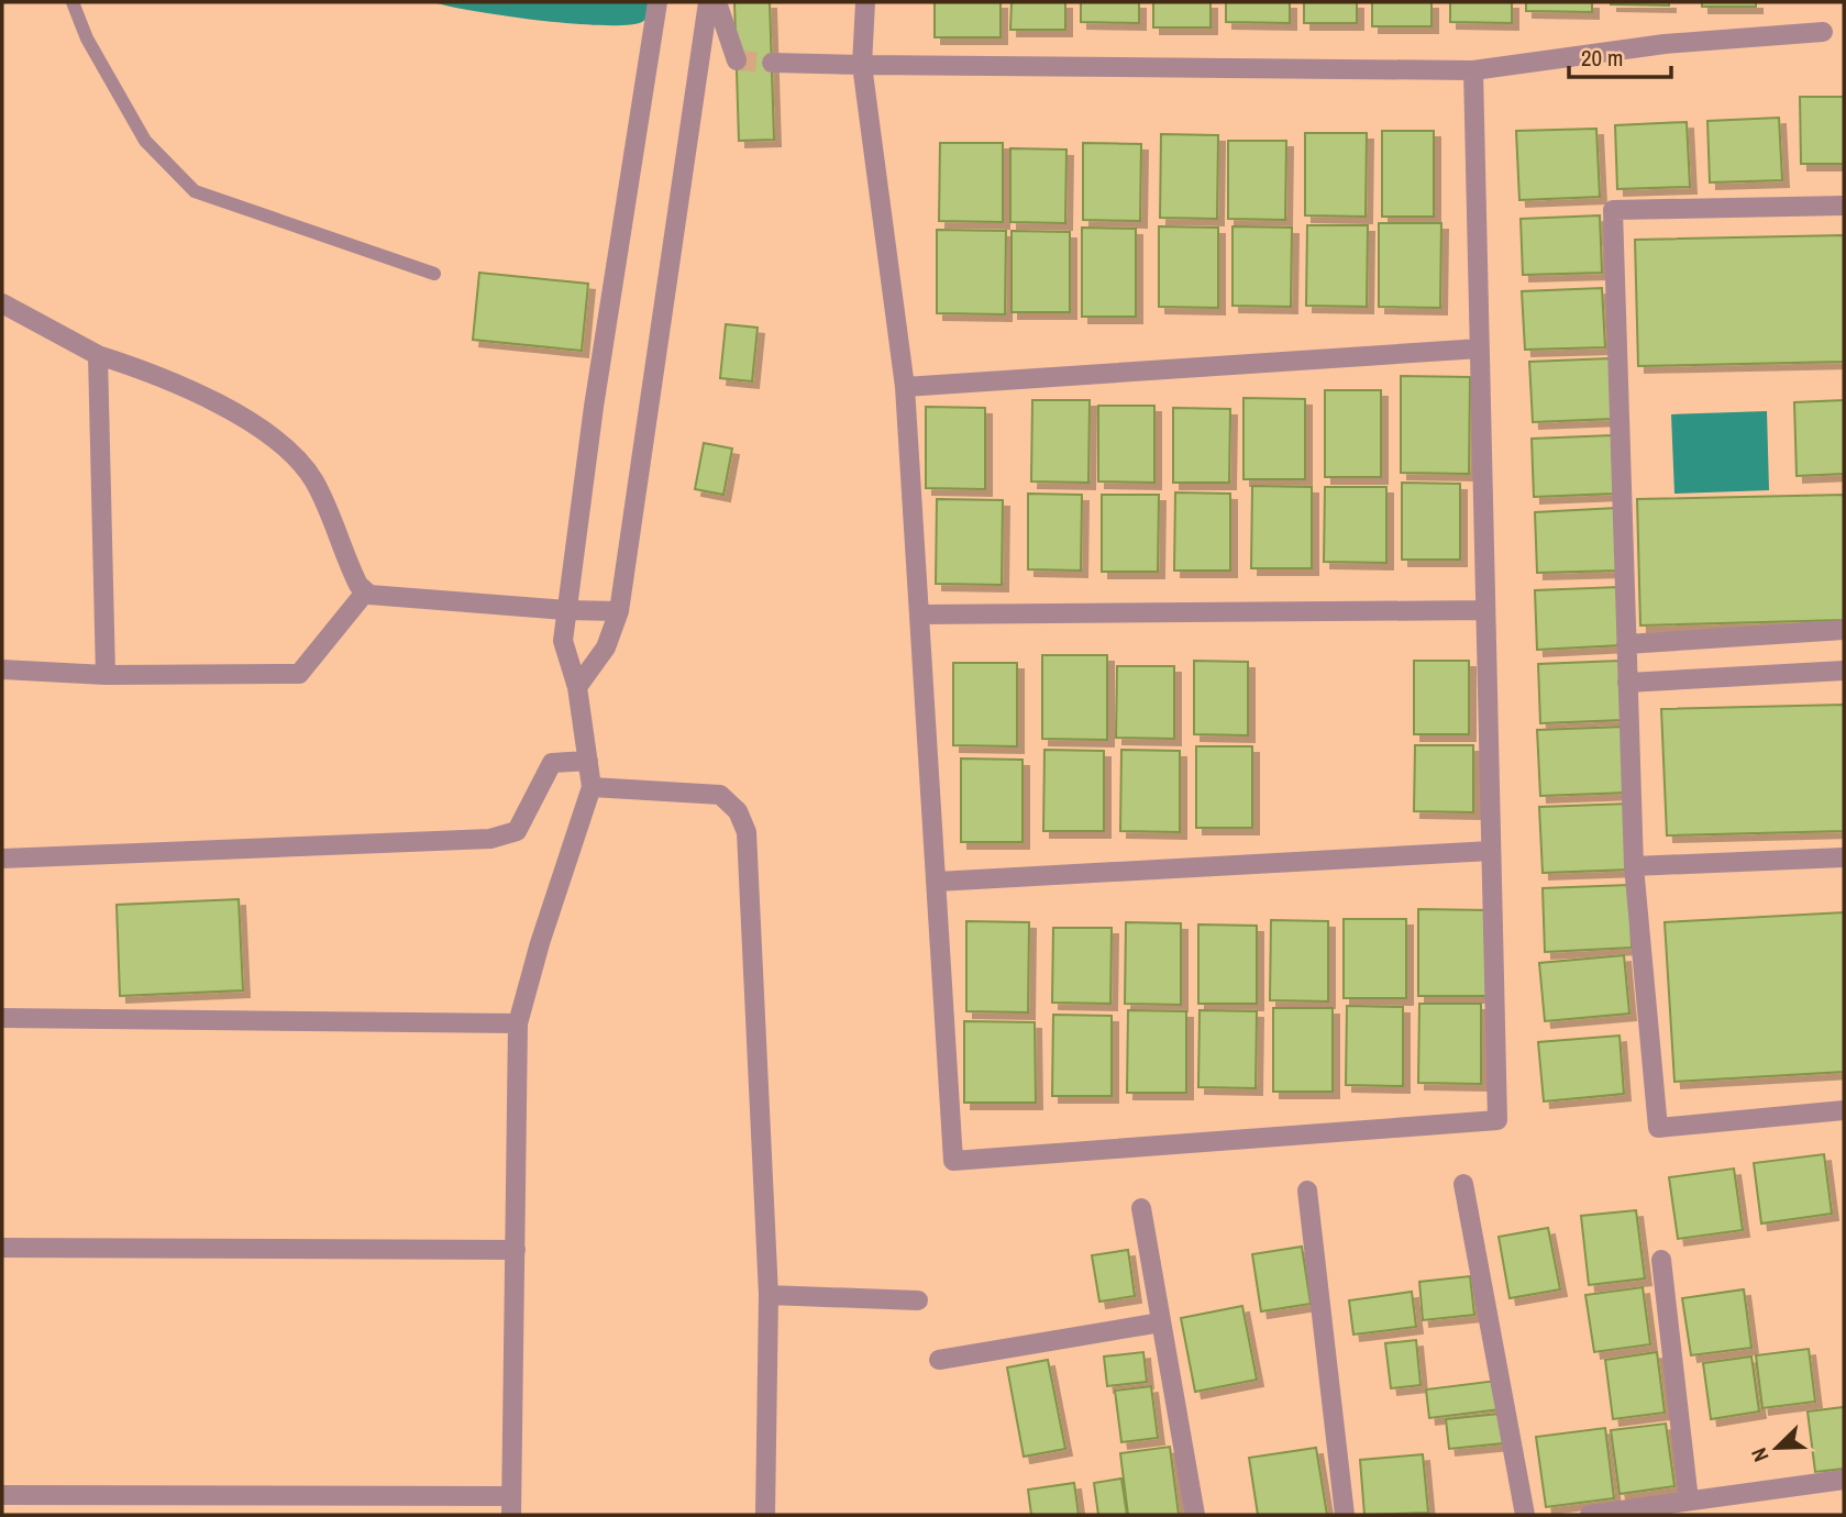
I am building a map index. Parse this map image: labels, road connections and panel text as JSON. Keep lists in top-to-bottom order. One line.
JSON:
{"scale_bar":"20 m","north":"bottom left"}
